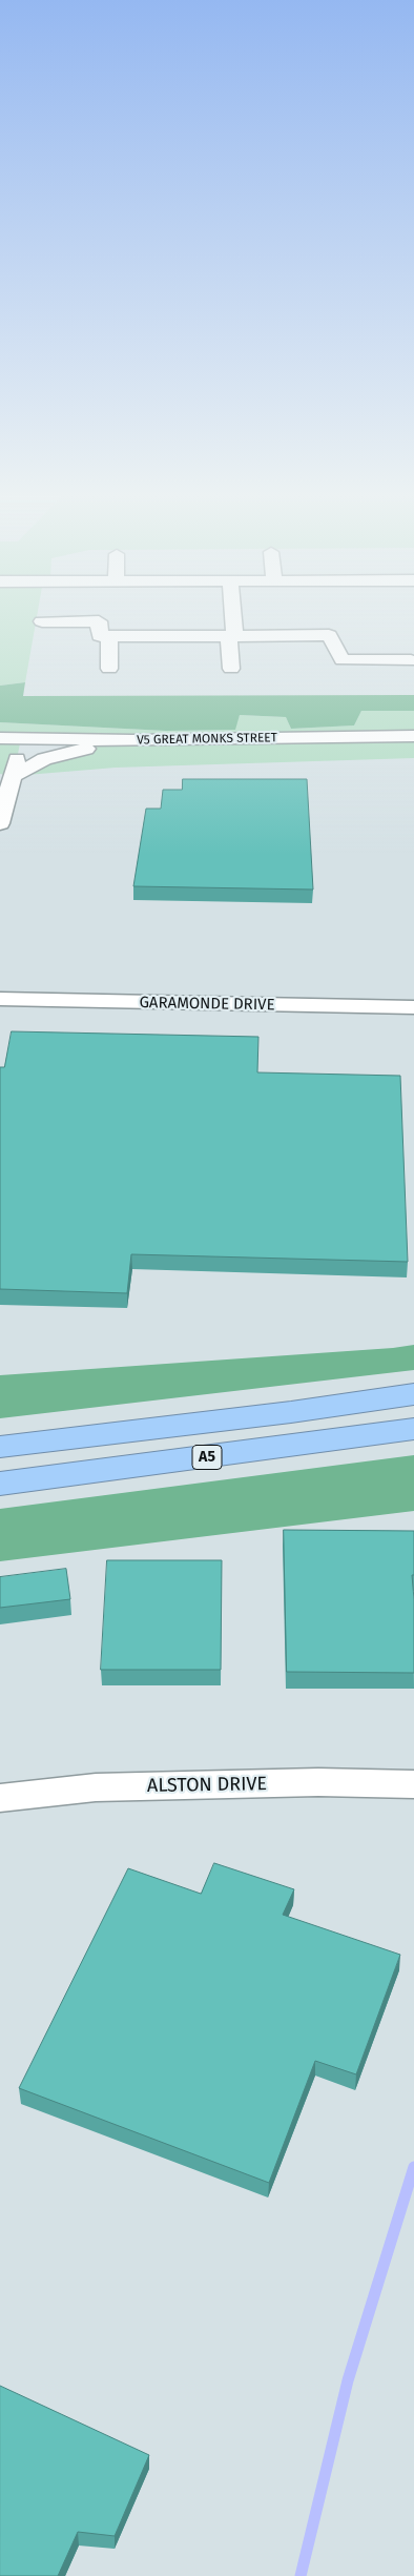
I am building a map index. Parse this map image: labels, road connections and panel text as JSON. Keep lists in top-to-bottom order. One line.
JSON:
{"streets":{"highway":["A5"],"street":["V5 GREAT MONKS STREET","GARAMONDE DRIVE","ALSTON DRIVE"]}}
